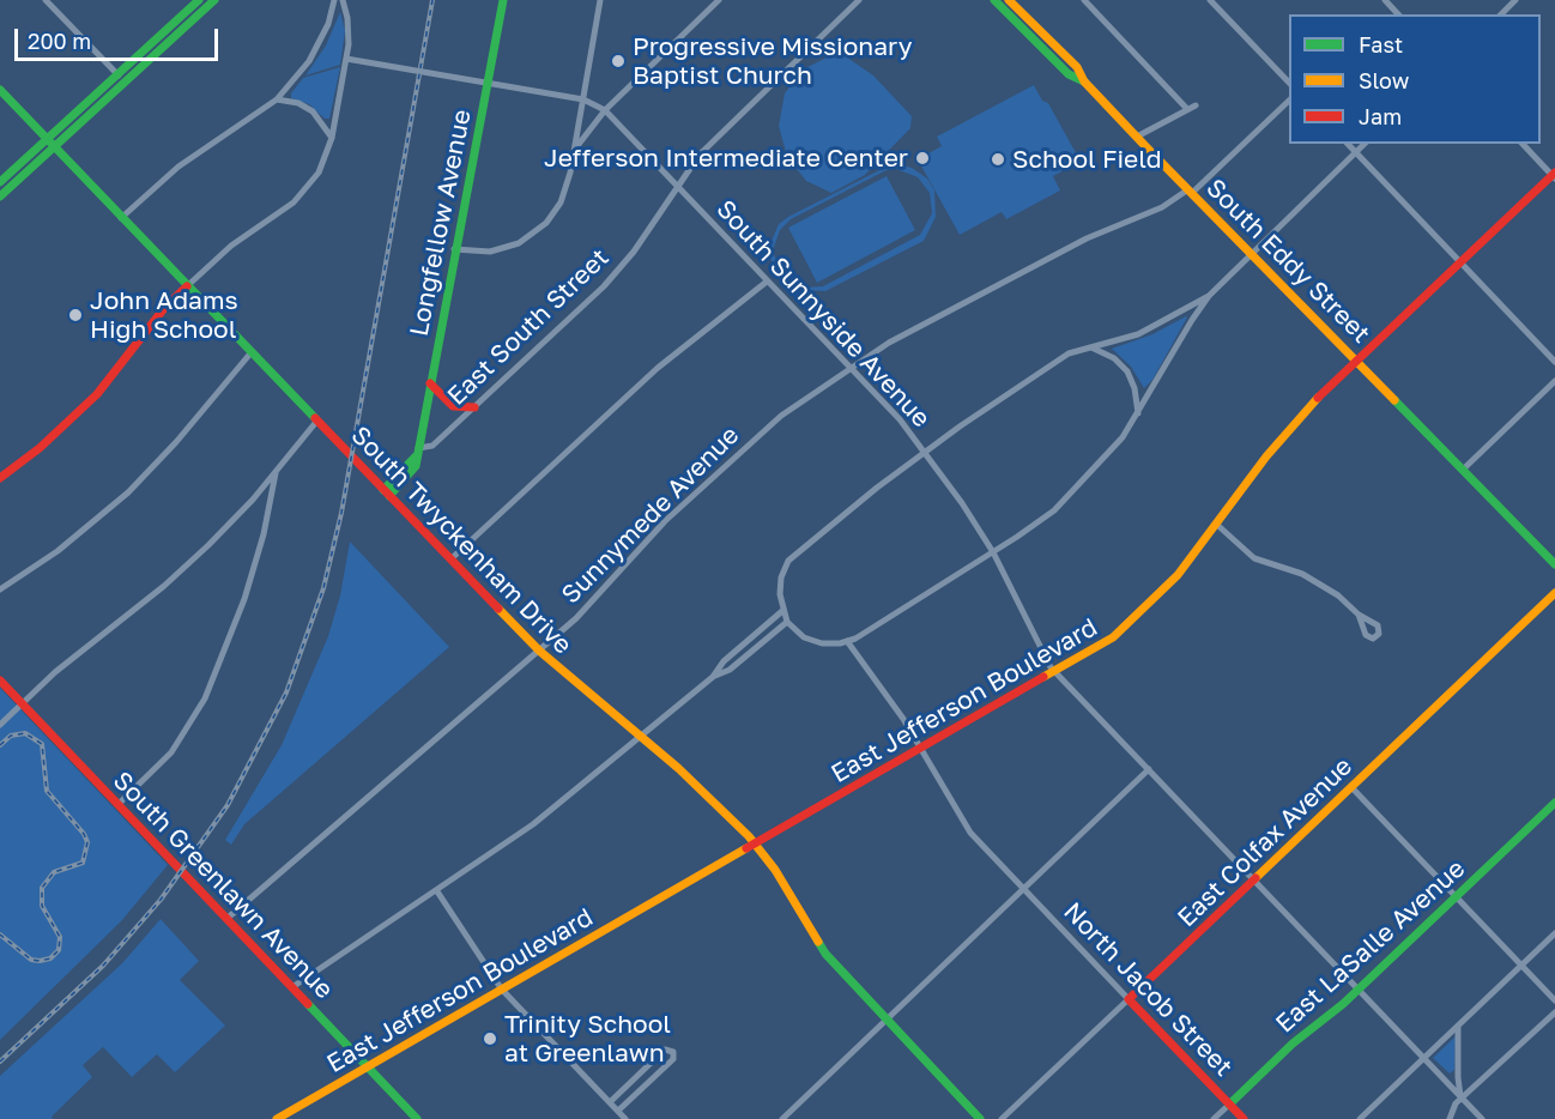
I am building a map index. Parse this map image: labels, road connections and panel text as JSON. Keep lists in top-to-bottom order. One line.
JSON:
{"streets":{"street":["Longfellow Avenue","South Eddy Street","South Sunnyside Avenue","East South Street","Sunnymede Avenue","South Twyckenham Drive","East Jefferson Boulevard","East Colfax Avenue","South Greenlawn Avenue","East LaSalle Avenue","North Jacob Street"]},"crossings":[["Longfellow Avenue","South Sunnyside Avenue"],["Longfellow Avenue","East South Street"],["Longfellow Avenue","South Twyckenham Drive"],["South Eddy Street","Sunnymede Avenue"],["South Eddy Street","East Jefferson Boulevard"],["South Sunnyside Avenue","East South Street"],["South Sunnyside Avenue","Sunnymede Avenue"],["South Sunnyside Avenue","East Jefferson Boulevard"],["South Sunnyside Avenue","East Colfax Avenue"],["South Sunnyside Avenue","East LaSalle Avenue"],["Sunnymede Avenue","South Twyckenham Drive"],["Sunnymede Avenue","South Greenlawn Avenue"],["South Twyckenham Drive","East Jefferson Boulevard"],["East Jefferson Boulevard","South Greenlawn Avenue"],["East Jefferson Boulevard","North Jacob Street"],["East Colfax Avenue","North Jacob Street"],["East LaSalle Avenue","North Jacob Street"]],"places":["Progressive Missionary Baptist Church","Jefferson Intermediate Center","School Field","John Adams High School","Trinity School at Greenlawn"],"legend":["Fast","Slow","Jam"],"scale_bar":"200 m"}
